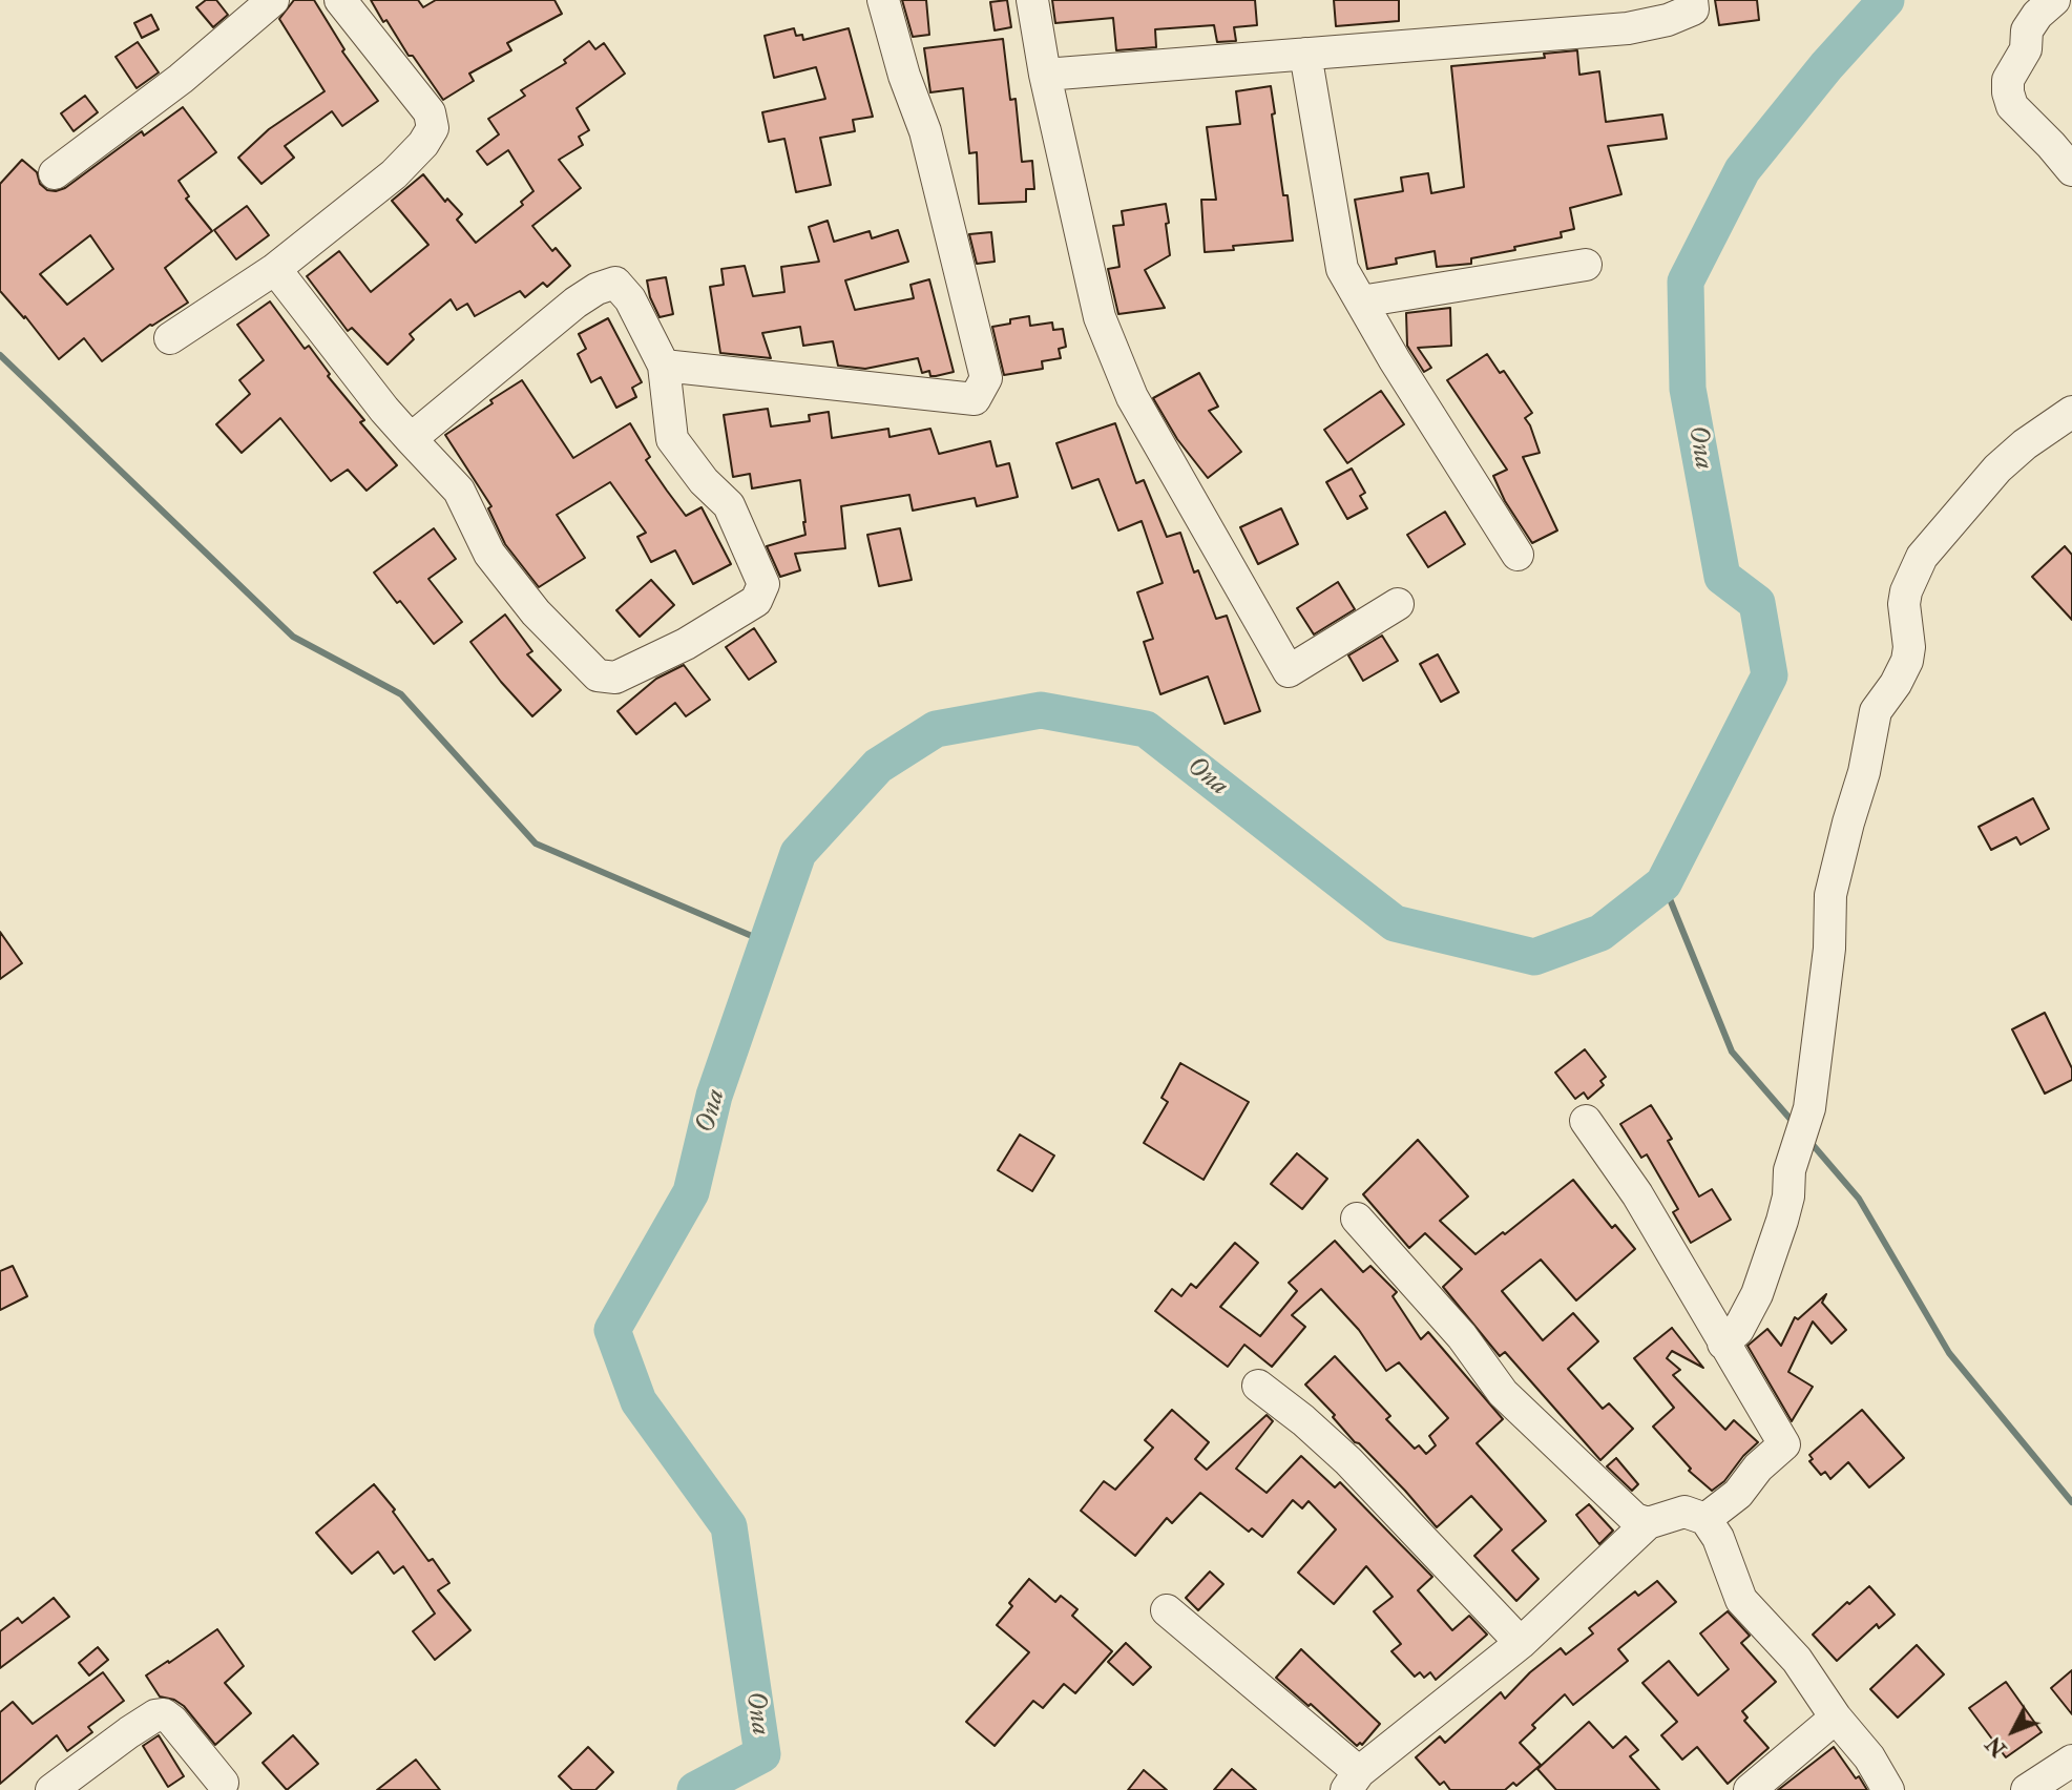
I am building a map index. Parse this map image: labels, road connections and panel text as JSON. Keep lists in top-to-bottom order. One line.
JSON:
{"water":["Ona"],"north":"bottom left"}
